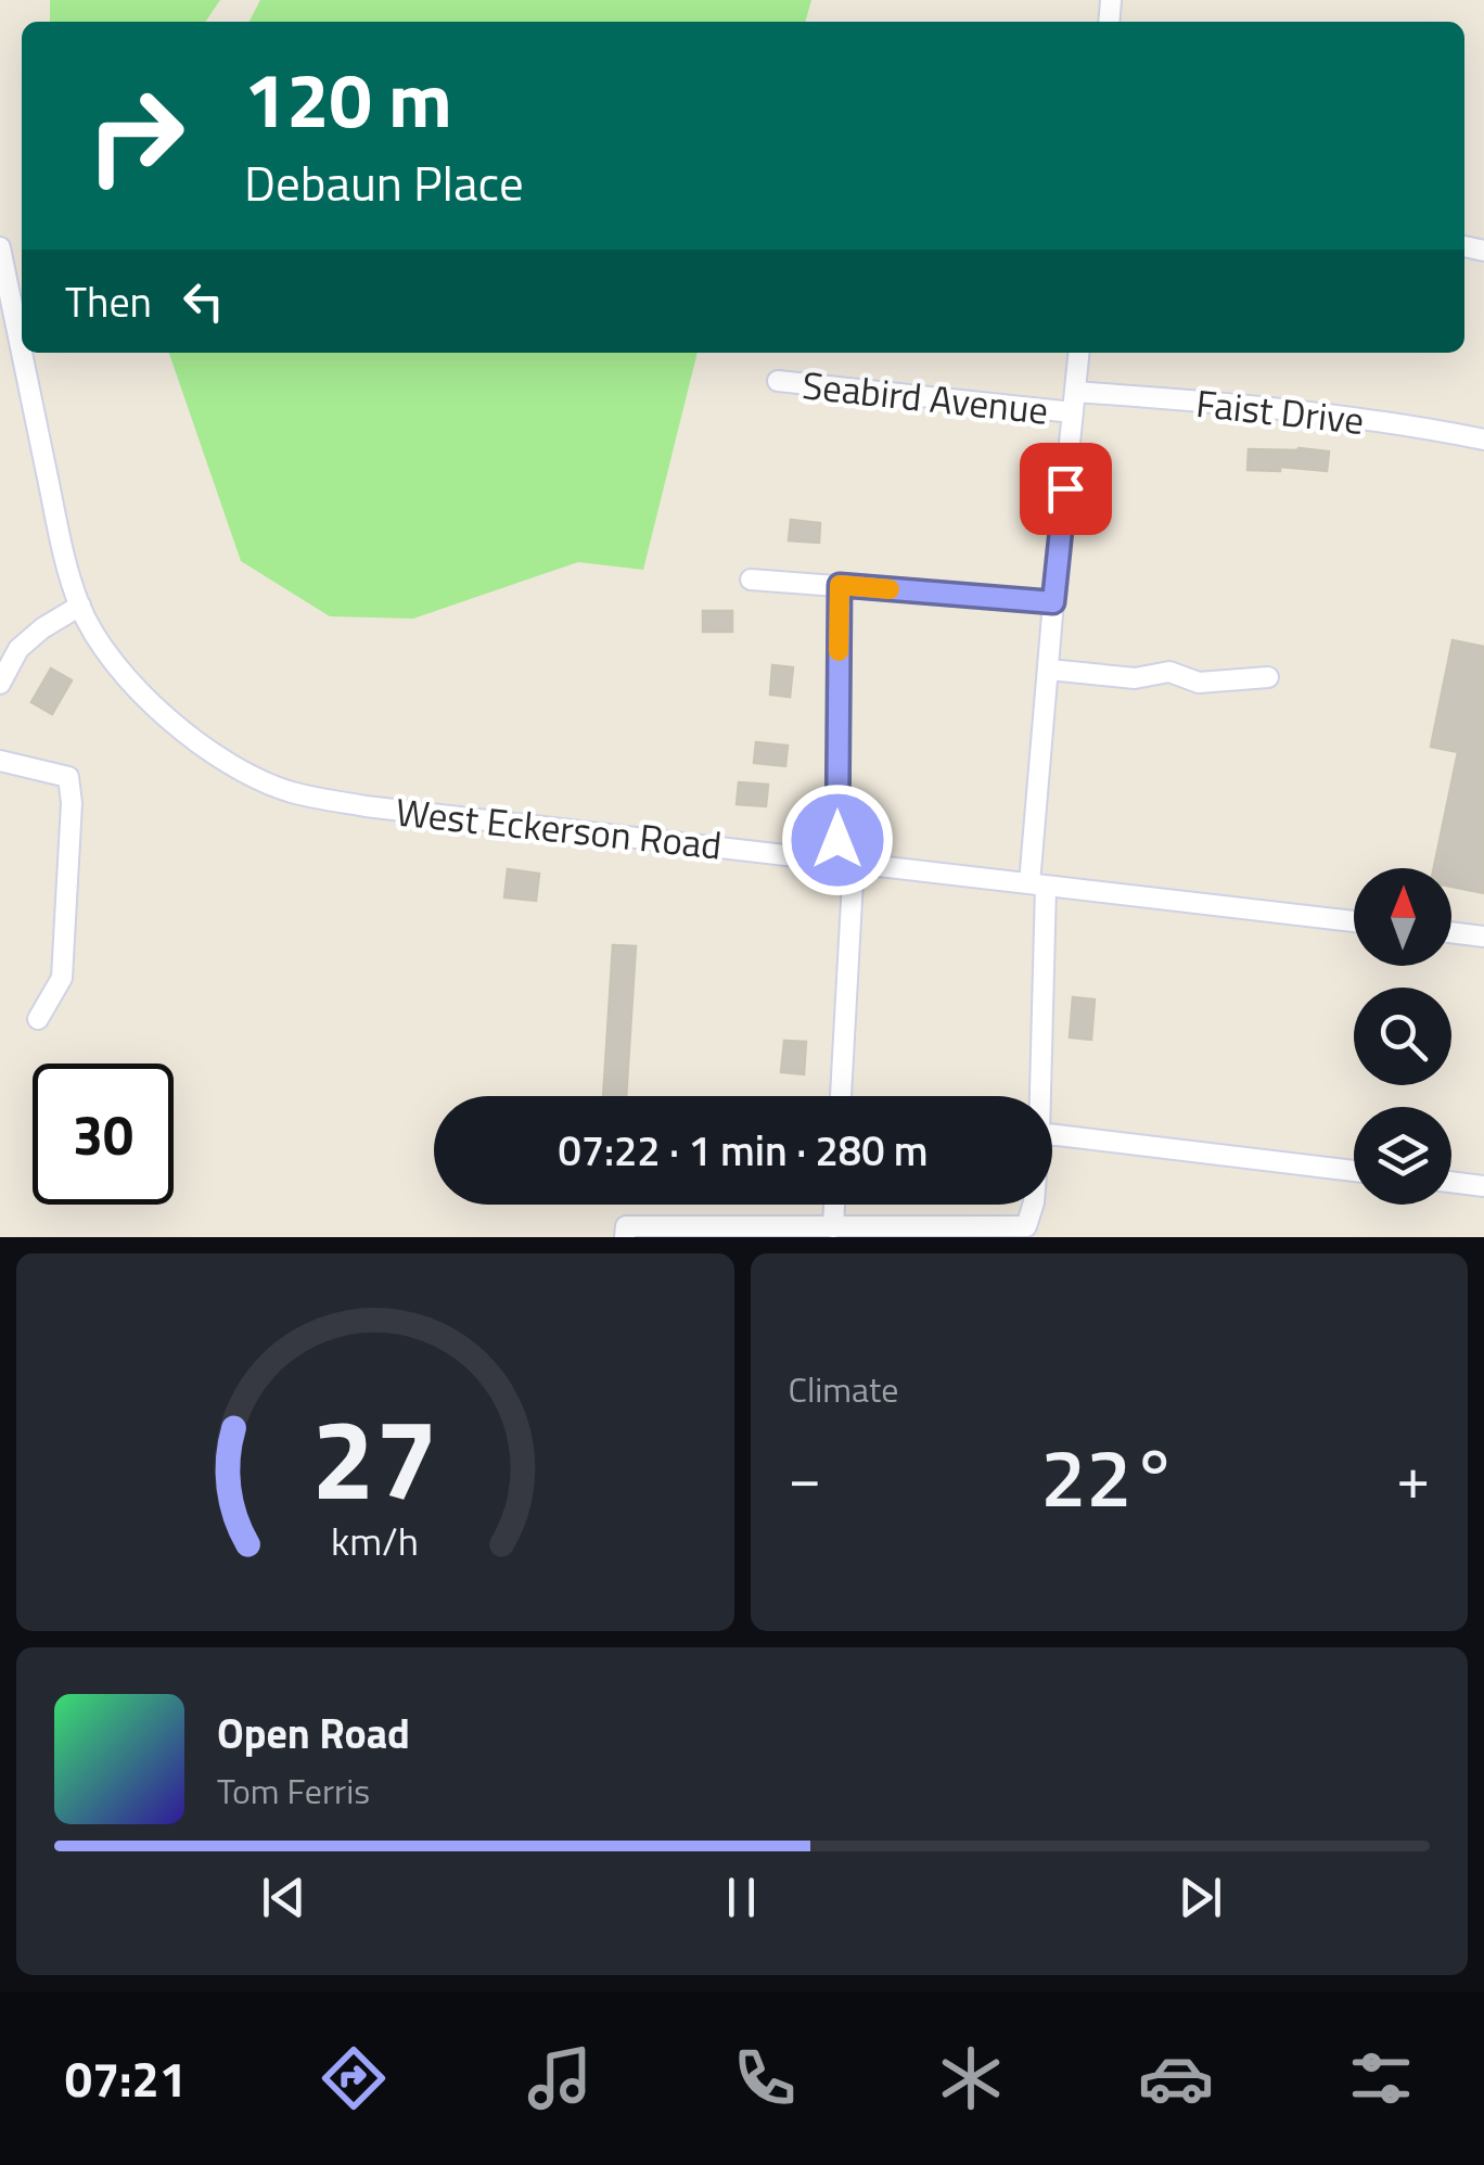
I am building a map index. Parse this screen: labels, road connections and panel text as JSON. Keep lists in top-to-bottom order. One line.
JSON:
{"streets":{"street":["Seabird Avenue","Faist Drive","West Eckerson Road"]},"crossings":[["Seabird Avenue","Faist Drive"]],"north":"top","page":{"turn":["120 m","Debaun Place"],"then":"Then","limit":"30","trip":"07:22 · 1 min · 280 m","tile":"Climate","heat":["−","22°","+"],"song":["Open Road","Tom Ferris"],"tabs":"07:21","gauge":["27","km/h"]}}
